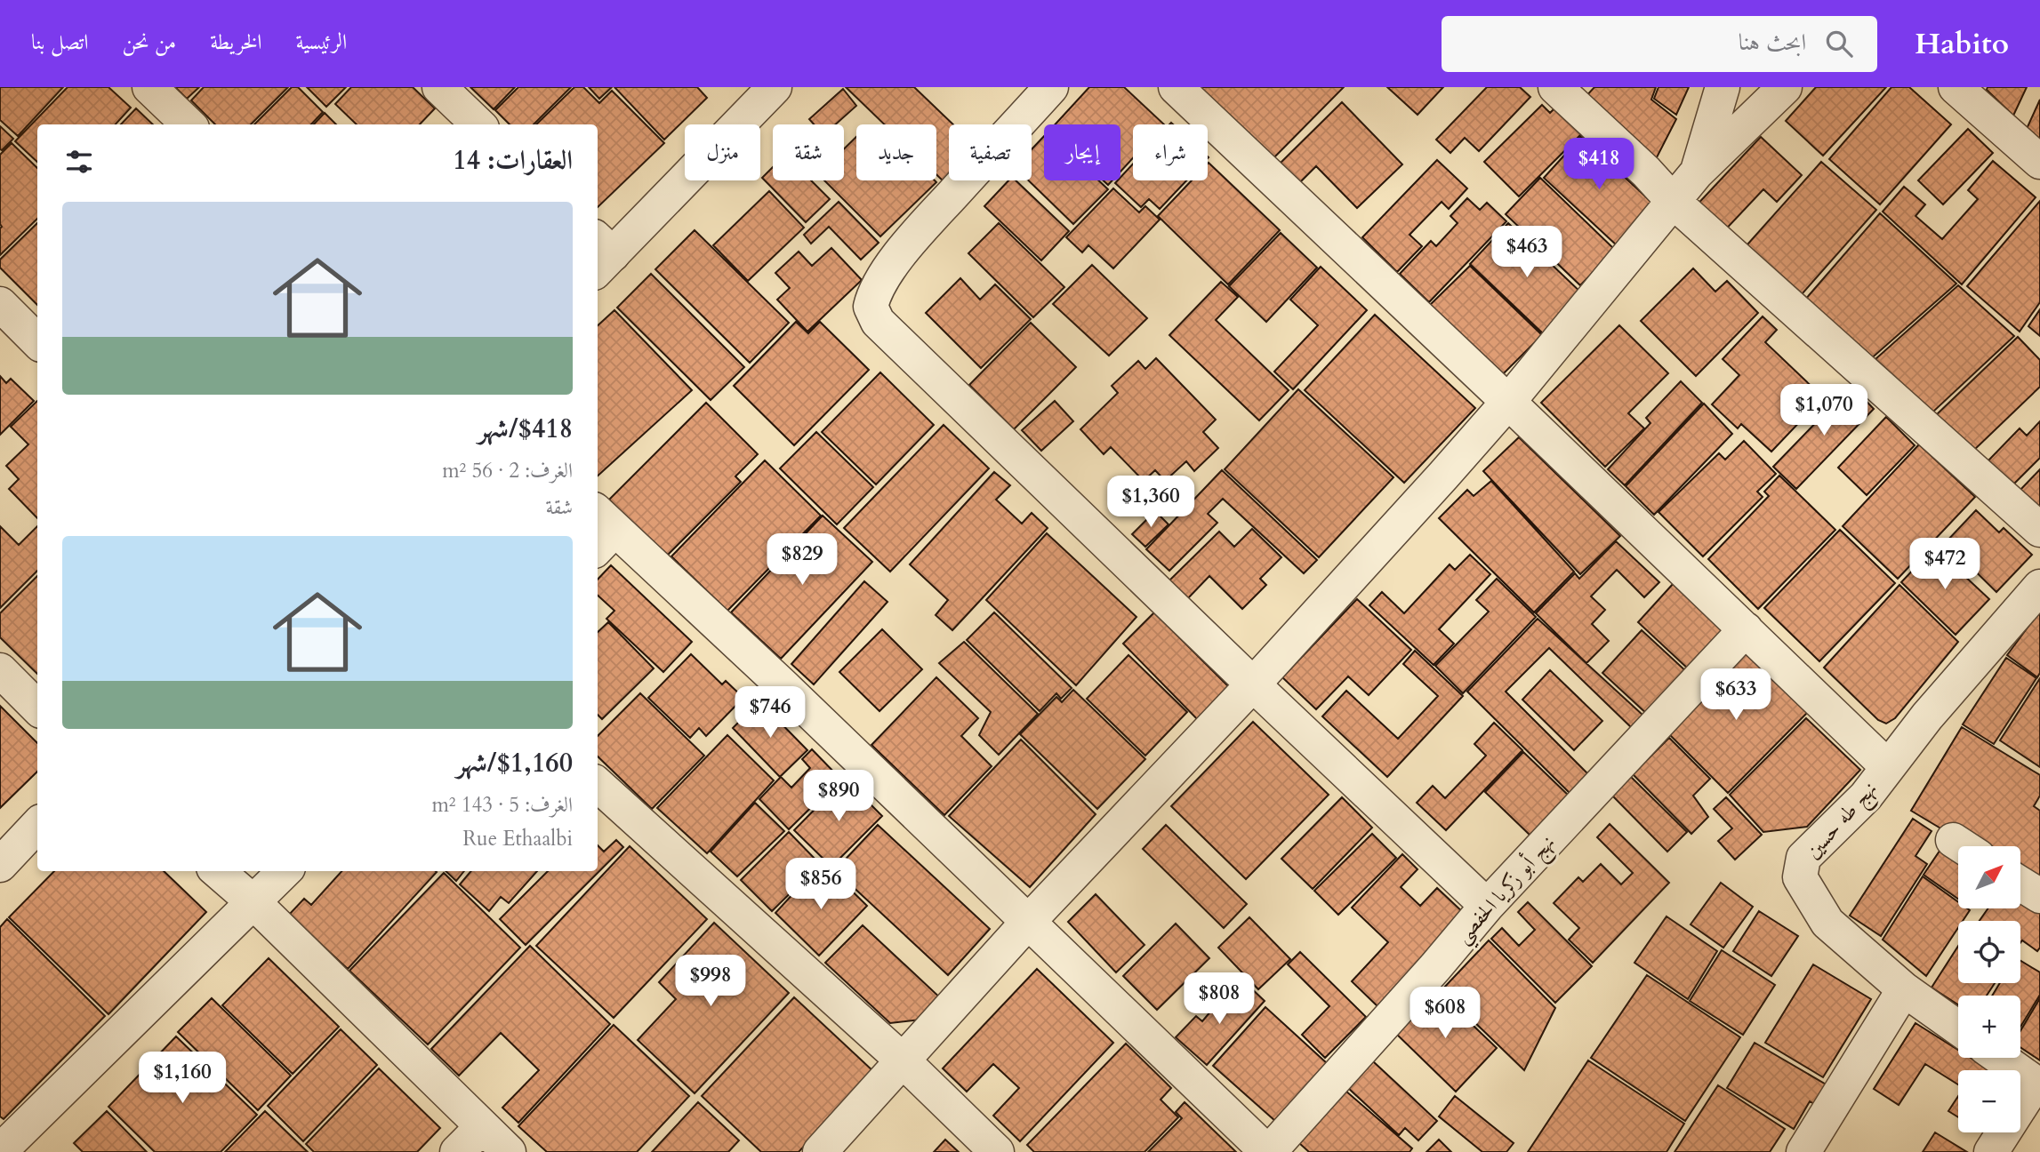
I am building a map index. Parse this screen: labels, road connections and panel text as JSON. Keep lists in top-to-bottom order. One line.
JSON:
{"streets":{"street":["نهج طه حسين","نهج أبو زكريا الحفصي"]},"north":"top right","page":{"header":"Habito","search":"ابحث هنا","nav":["الرئيسية","الخريطة","من نحن","اتصل بنا"],"chip":["شراء","إيجار","تصفية","جديد","شقة","منزل"],"heading":"العقارات: 14","price":["$418","$463","$1,070","$1,360","$829","$472","$633","$746","$890","$856","$998","$808","$608","$1,160"],"list":[{"name":"$418/شهر","note":"الغرف: 2 · 56 m² · شقة"},{"name":"$1,160/شهر","note":"الغرف: 5 · 143 m² · Rue Ethaalbi"}],"map_buttons":["+","−"]}}
